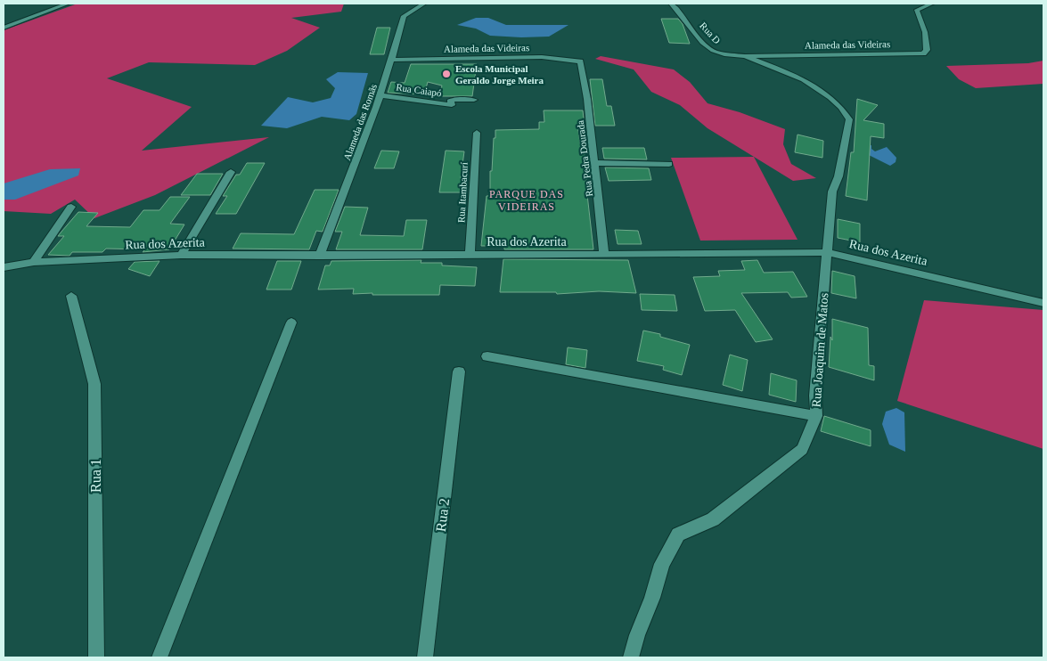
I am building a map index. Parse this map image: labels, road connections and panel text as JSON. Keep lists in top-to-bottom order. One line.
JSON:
{"streets":{"street":["Rua D","Alameda das Videiras","Rua Caiapó","Alameda das Romãs","Rua Pedra Dourada","Rua Itambacurí","Rua dos Azerita","Rua Joaquim de Matos","Rua 1","Rua 2"]},"crossings":[["Rua D","Alameda das Videiras"],["Rua D","Rua Joaquim de Matos"],["Alameda das Videiras","Alameda das Romãs"],["Alameda das Videiras","Rua Pedra Dourada"],["Alameda das Videiras","Rua Joaquim de Matos"],["Rua Caiapó","Alameda das Romãs"],["Alameda das Romãs","Rua dos Azerita"],["Rua Pedra Dourada","Rua dos Azerita"],["Rua Itambacurí","Rua dos Azerita"],["Rua dos Azerita","Rua Joaquim de Matos"]],"districts":["PARQUE DAS VIDEIRAS"],"places":["Escola Municipal Geraldo Jorge Meira"]}
